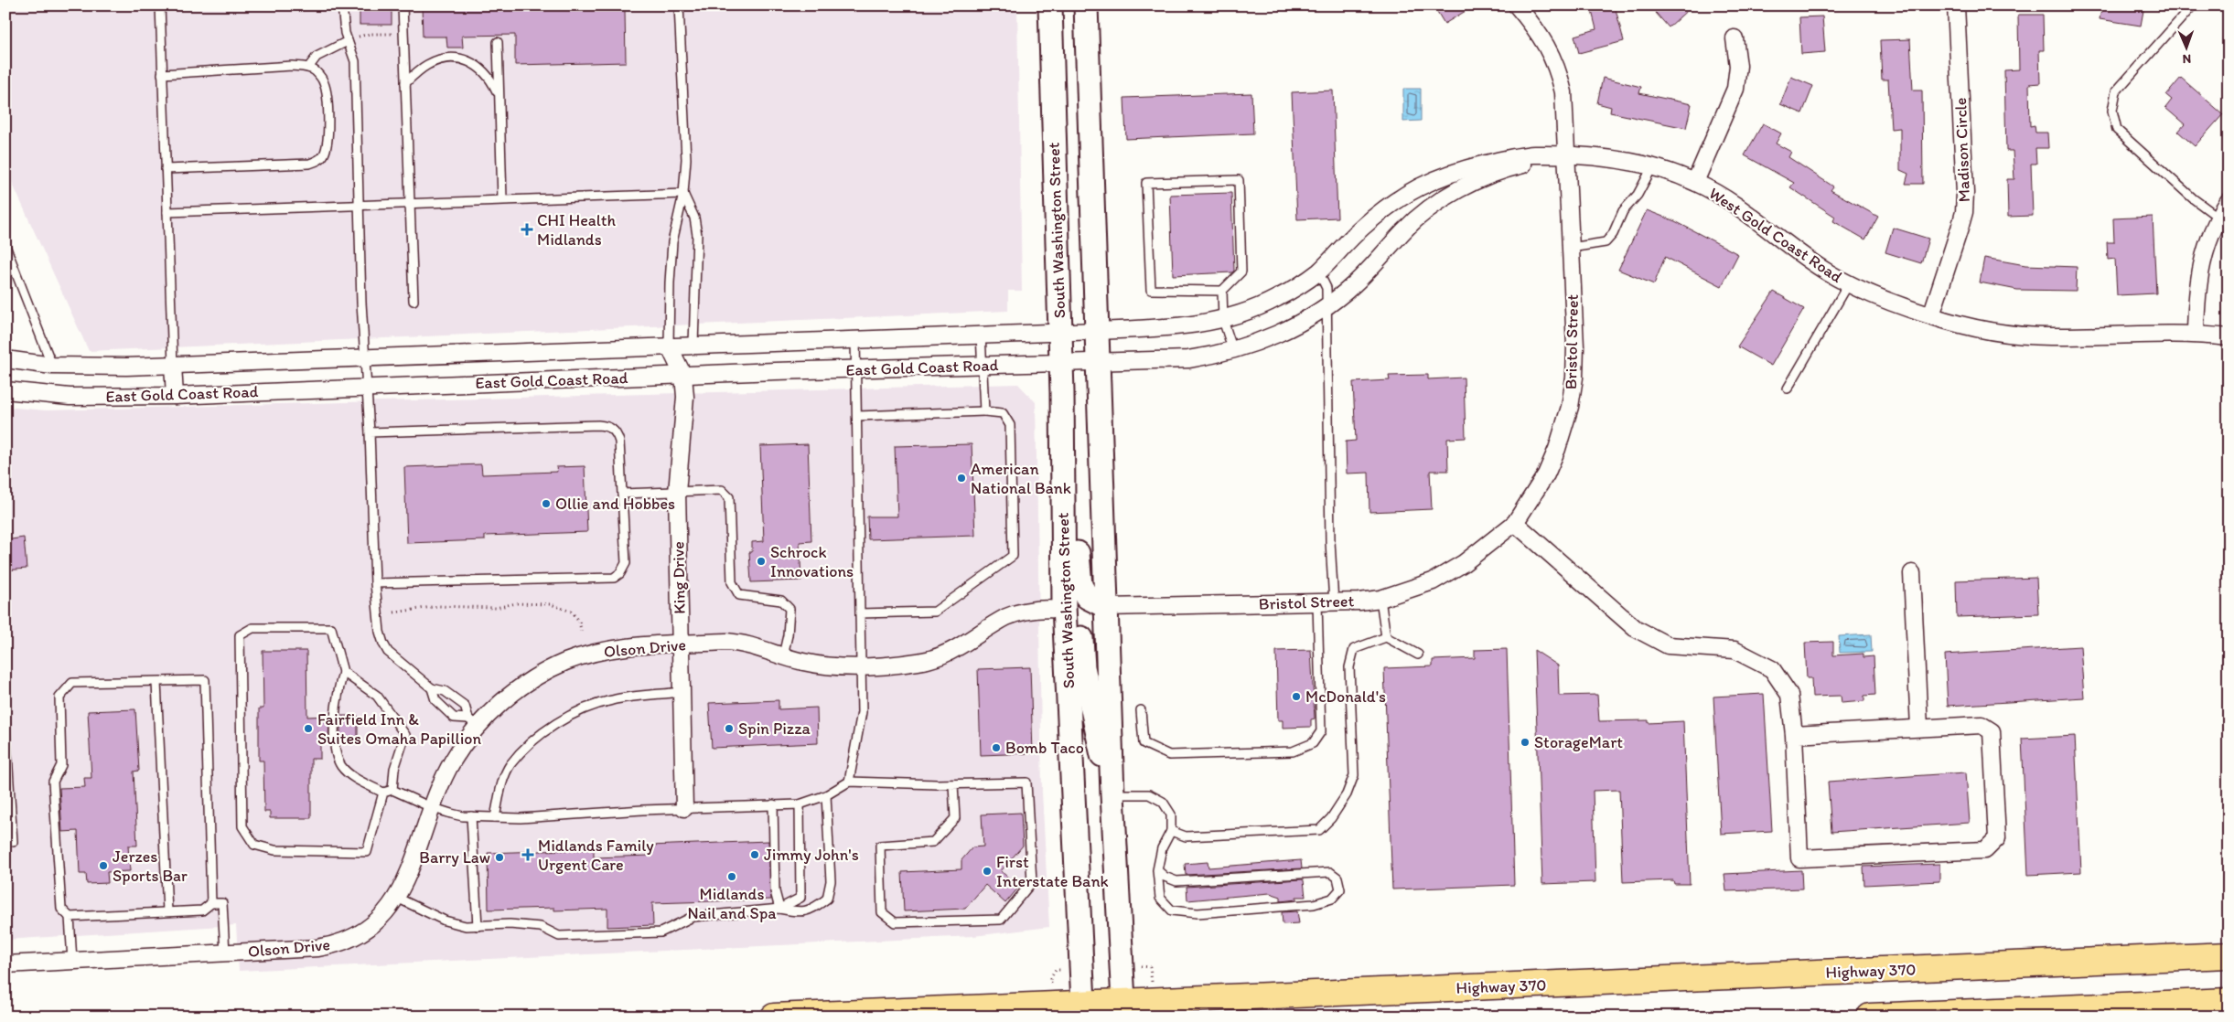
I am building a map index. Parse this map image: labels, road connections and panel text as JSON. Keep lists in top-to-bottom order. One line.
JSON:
{"streets":{"highway":["Highway 370"],"main road":["South Washington Street"],"street":["Madison Circle","West Gold Coast Road","Bristol Street","East Gold Coast Road","King Drive","Olson Drive"]},"crossings":[["Madison Circle","West Gold Coast Road"],["South Washington Street","East Gold Coast Road"],["South Washington Street","Olson Drive"],["South Washington Street","Highway 370"],["West Gold Coast Road","Bristol Street"],["West Gold Coast Road","East Gold Coast Road"],["East Gold Coast Road","King Drive"],["King Drive","Olson Drive"]],"places":{"health":["CHI Health Midlands","Midlands Family Urgent Care"],"other":["American National Bank","Ollie and Hobbes","Schrock Innovations","McDonald's","Fairfield Inn & Suites Omaha Papillion","Spin Pizza","StorageMart","Bomb Taco","Jimmy John's","Barry Law","Jerzes Sports Bar","First Interstate Bank","Midlands Nail and Spa"]},"north":"bottom"}
